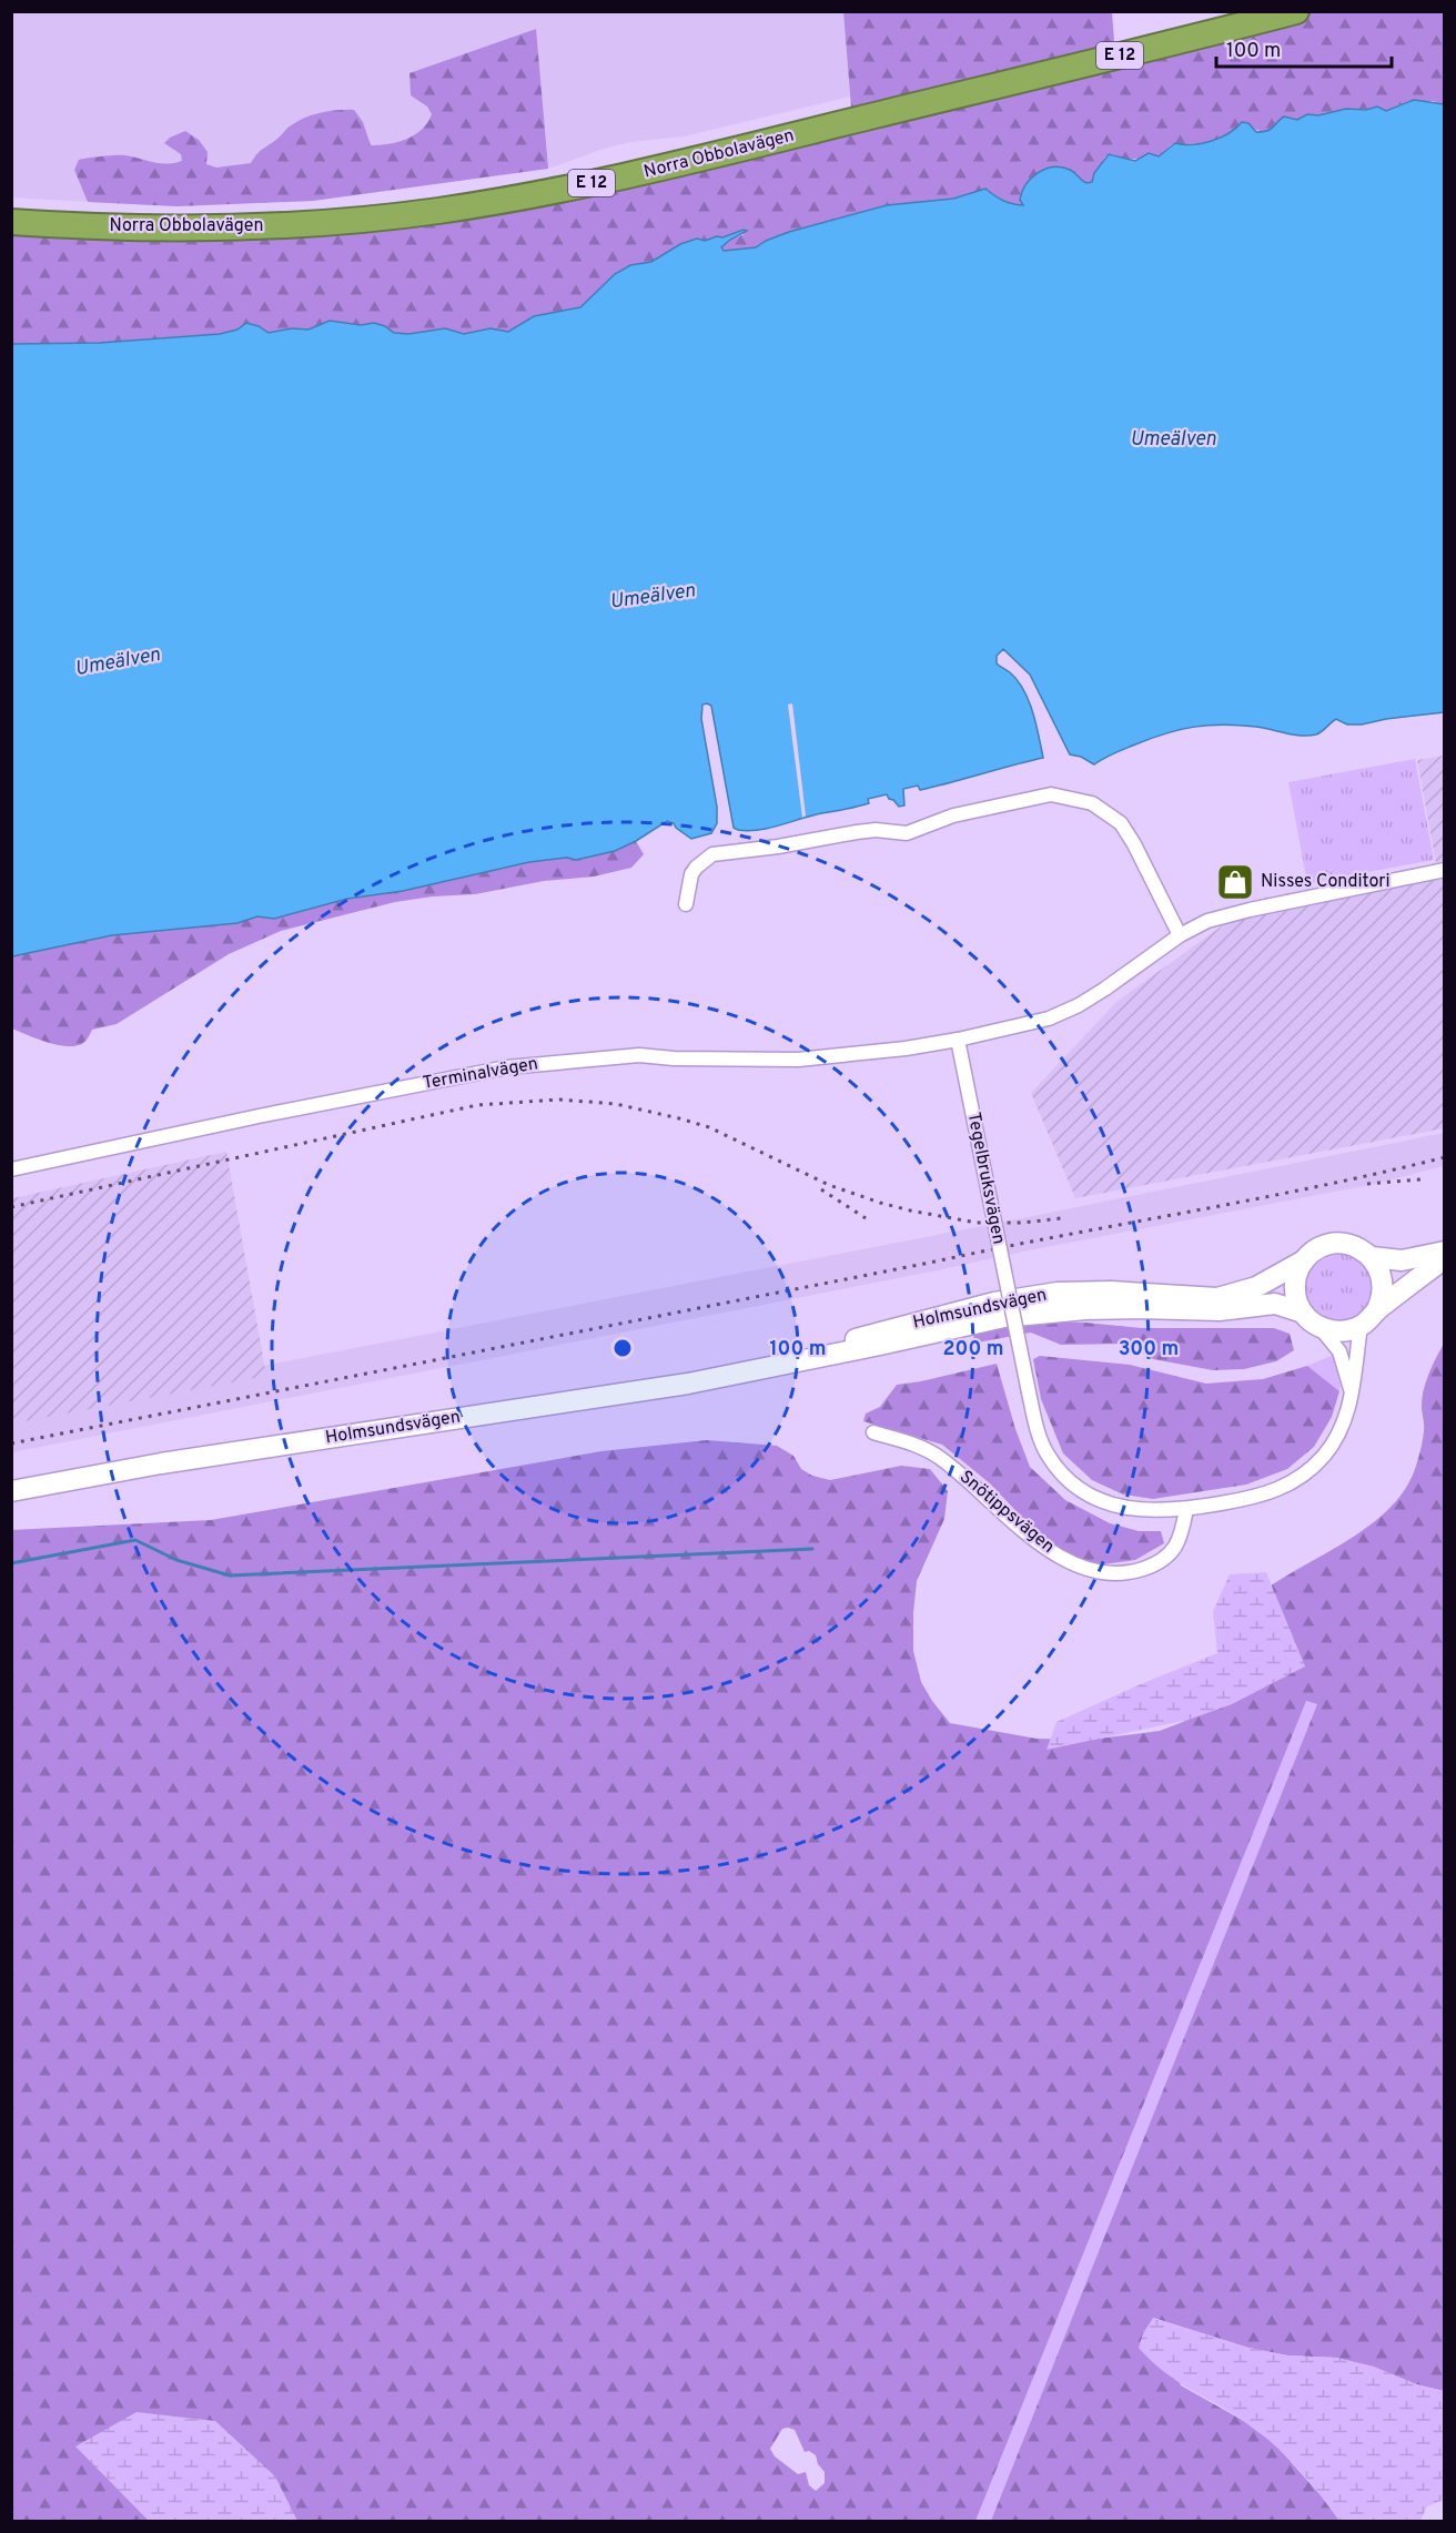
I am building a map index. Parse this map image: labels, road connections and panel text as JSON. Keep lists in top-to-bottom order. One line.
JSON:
{"streets":{"highway":["E 12","Norra Obbolavägen"],"main road":["Holmsundsvägen"],"street":["Terminalvägen","Tegelbruksvägen","Snötippsvägen"]},"crossings":[["Terminalvägen","Tegelbruksvägen"],["Tegelbruksvägen","Holmsundsvägen"],["Tegelbruksvägen","Snötippsvägen"]],"water":["Umeälven"],"places":{"shop":["Nisses Conditori"]},"scale_bar":"100 m","rings":["100 m","200 m","300 m"]}
